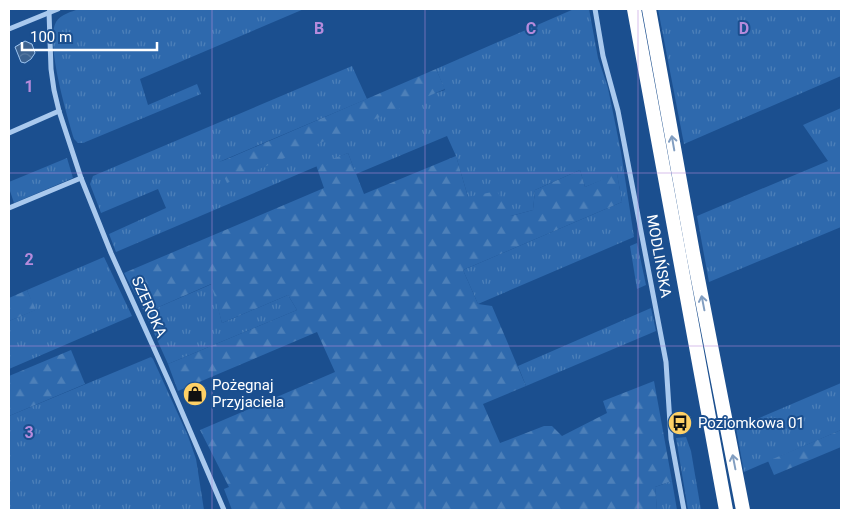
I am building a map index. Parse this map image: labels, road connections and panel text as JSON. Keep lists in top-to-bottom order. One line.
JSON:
{"streets":{"street":["MODLIŃSKA","SZEROKA"]},"places":{"shop":["Pożegnaj Przyjaciela"],"bus stop":["Poziomkowa 01"]},"scale_bar":"100 m","grid":{"columns":["B","C","D"],"rows":["1","2","3"]}}
